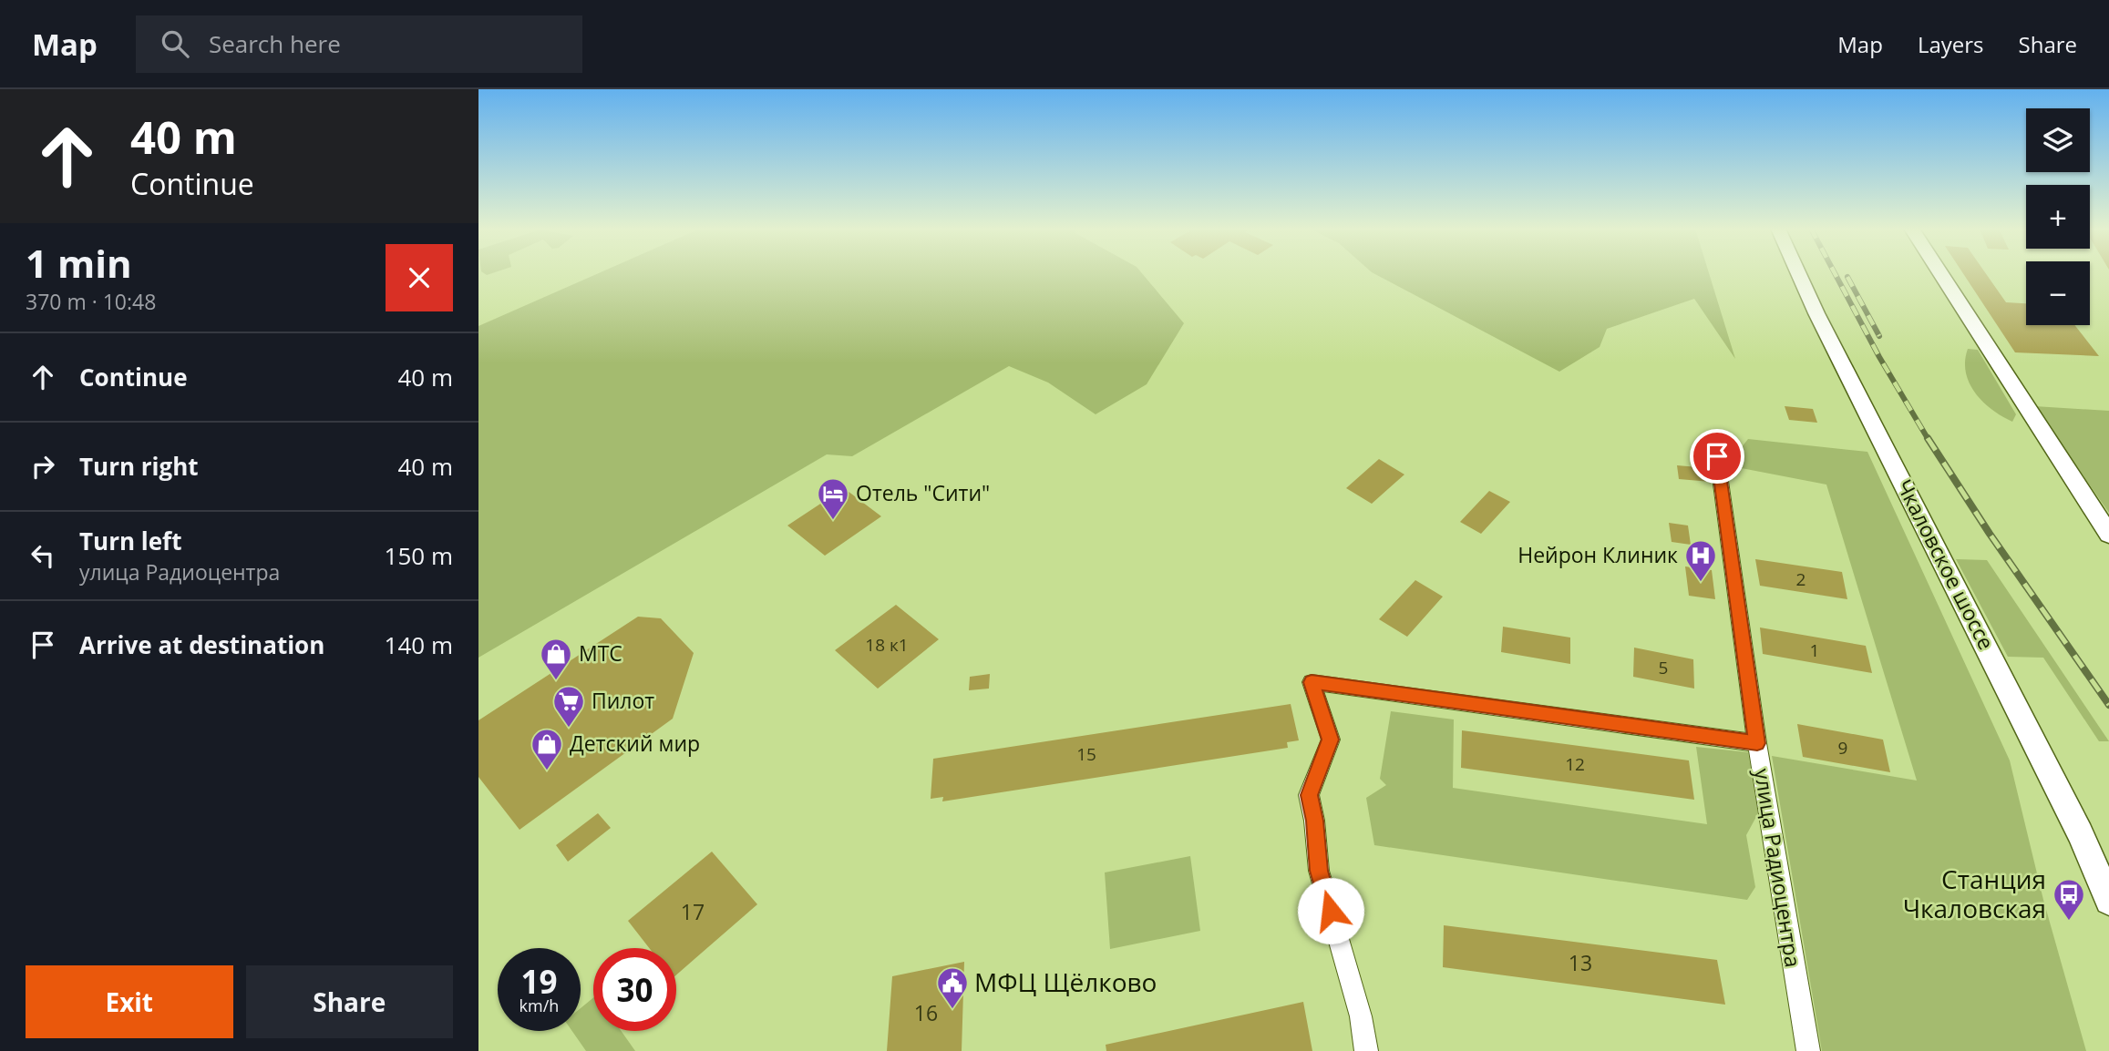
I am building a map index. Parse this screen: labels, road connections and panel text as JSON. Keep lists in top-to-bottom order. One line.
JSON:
{"streets":{"street":["Чкаловское шоссе","улица Радиоцентра"]},"places":{"hotel":["Отель \"Сити\""],"hospital":["Нейрон Клиник"],"shop":["МТС","Детский мир"],"supermarket":["Пилот"],"bus stop":["Станция Чкаловская"],"public building":["МФЦ Щёлково"]},"house_numbers":["2","18 к1","1","5","9","15","12","17","13","16"],"page":{"header":"Map","search":"Search here","nav":["Map","Layers","Share"],"turn":["40 m","Continue"],"map_buttons":["+","−"],"heading":["1 min","370 m · 10:48"],"list":[{"name":"Continue","value":"40 m"},{"name":"Turn right","value":"40 m"},{"name":"Turn left","note":"улица Радиоцентра","value":"150 m"},{"name":"Arrive at destination","value":"140 m"}],"speed":"19 km/h","limit":"30","buttons":["Exit","Share"]}}
